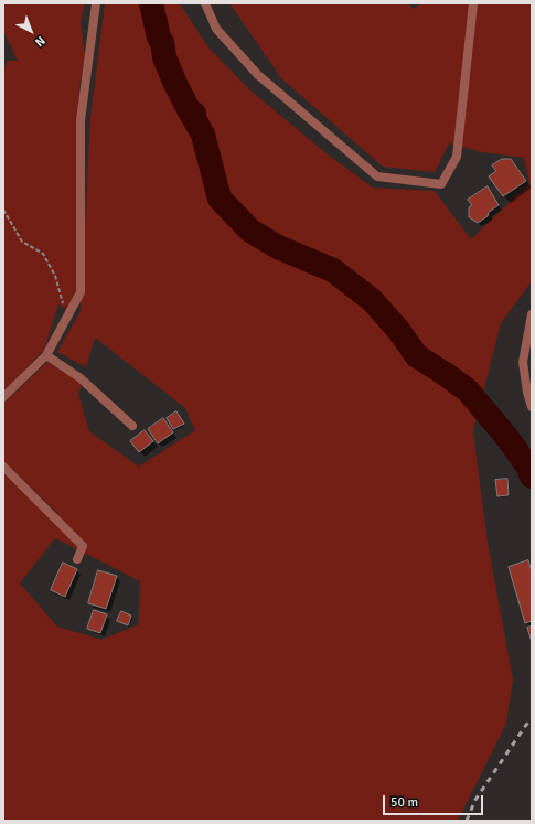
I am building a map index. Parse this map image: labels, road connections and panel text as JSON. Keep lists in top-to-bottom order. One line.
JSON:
{"scale_bar":"50 m","north":"bottom right"}
